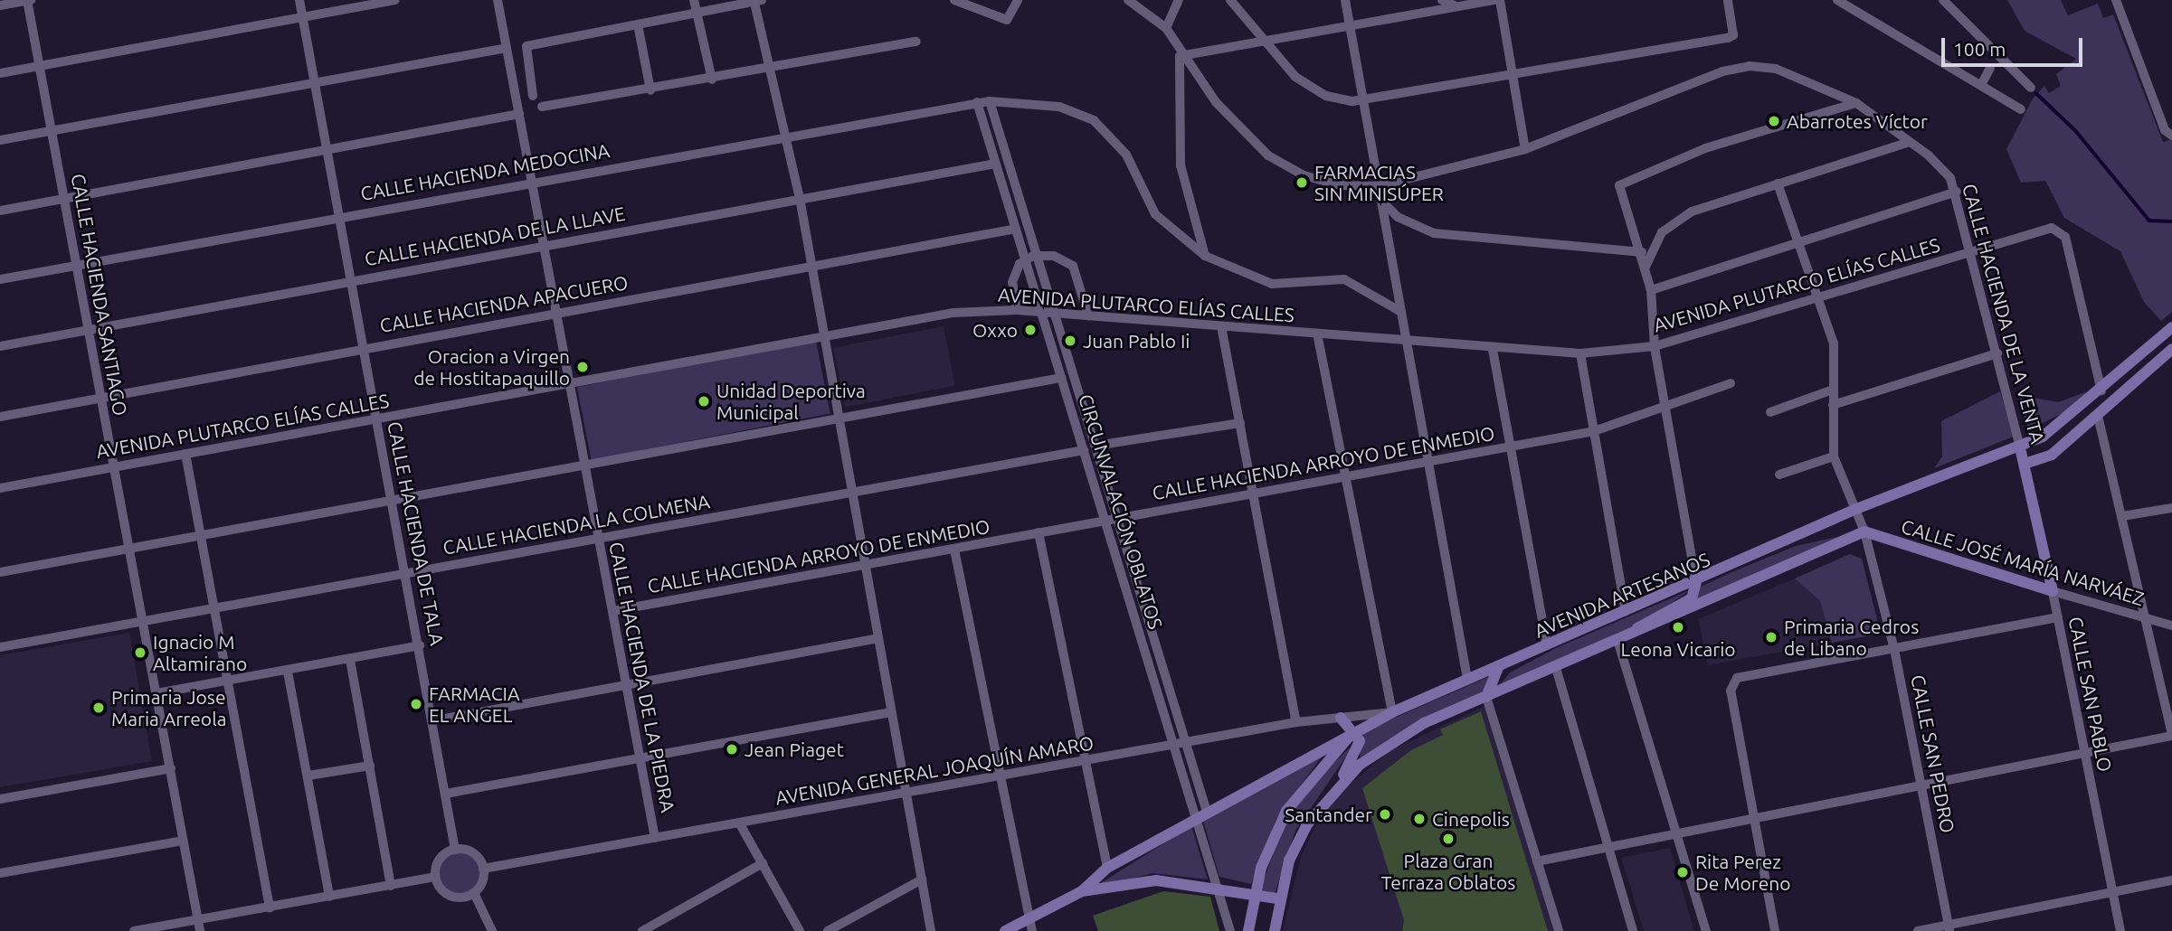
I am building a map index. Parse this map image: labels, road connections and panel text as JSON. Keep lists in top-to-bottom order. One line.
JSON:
{"streets":{"main road":["CALLE HACIENDA DE LA VENTA","CALLE JOSÉ MARÍA NARVÁEZ","AVENIDA ARTESANOS","CALLE SAN PABLO"],"street":["CALLE HACIENDA MEDOCINA","CALLE HACIENDA DE LA LLAVE","AVENIDA PLUTARCO ELÍAS CALLES","CALLE HACIENDA SANTIAGO","CALLE HACIENDA APACUERO","CALLE HACIENDA ARROYO DE ENMEDIO","CIRCUNVALACIÓN OBLATOS","CALLE HACIENDA LA COLMENA","CALLE HACIENDA DE TALA","CALLE HACIENDA DE LA PIEDRA","CALLE SAN PEDRO","AVENIDA GENERAL JOAQUÍN AMARO"]},"crossings":[["CALLE HACIENDA MEDOCINA","CALLE HACIENDA SANTIAGO"],["CALLE HACIENDA MEDOCINA","CIRCUNVALACIÓN OBLATOS"],["CALLE HACIENDA MEDOCINA","CALLE HACIENDA DE TALA"],["CALLE HACIENDA MEDOCINA","CALLE HACIENDA DE LA PIEDRA"],["CALLE HACIENDA DE LA LLAVE","CALLE HACIENDA SANTIAGO"],["CALLE HACIENDA DE LA LLAVE","CIRCUNVALACIÓN OBLATOS"],["CALLE HACIENDA DE LA LLAVE","CALLE HACIENDA DE TALA"],["CALLE HACIENDA DE LA LLAVE","CALLE HACIENDA DE LA PIEDRA"],["AVENIDA PLUTARCO ELÍAS CALLES","CALLE HACIENDA SANTIAGO"],["AVENIDA PLUTARCO ELÍAS CALLES","CALLE HACIENDA DE LA VENTA"],["AVENIDA PLUTARCO ELÍAS CALLES","CIRCUNVALACIÓN OBLATOS"],["AVENIDA PLUTARCO ELÍAS CALLES","CALLE HACIENDA DE TALA"],["AVENIDA PLUTARCO ELÍAS CALLES","AVENIDA ARTESANOS"],["AVENIDA PLUTARCO ELÍAS CALLES","CALLE HACIENDA DE LA PIEDRA"],["AVENIDA PLUTARCO ELÍAS CALLES","CALLE SAN PEDRO"],["CALLE HACIENDA SANTIAGO","CALLE HACIENDA APACUERO"],["CALLE HACIENDA SANTIAGO","CALLE HACIENDA LA COLMENA"],["CALLE HACIENDA APACUERO","CIRCUNVALACIÓN OBLATOS"],["CALLE HACIENDA APACUERO","CALLE HACIENDA DE TALA"],["CALLE HACIENDA APACUERO","CALLE HACIENDA DE LA PIEDRA"],["CALLE HACIENDA DE LA VENTA","AVENIDA ARTESANOS"],["CALLE HACIENDA DE LA VENTA","CALLE SAN PABLO"],["CALLE HACIENDA ARROYO DE ENMEDIO","CIRCUNVALACIÓN OBLATOS"],["CALLE HACIENDA ARROYO DE ENMEDIO","CALLE HACIENDA DE LA PIEDRA"],["CIRCUNVALACIÓN OBLATOS","CALLE HACIENDA LA COLMENA"],["CIRCUNVALACIÓN OBLATOS","AVENIDA ARTESANOS"],["CIRCUNVALACIÓN OBLATOS","AVENIDA GENERAL JOAQUÍN AMARO"],["CALLE HACIENDA LA COLMENA","CALLE HACIENDA DE TALA"],["CALLE HACIENDA LA COLMENA","CALLE HACIENDA DE LA PIEDRA"],["CALLE HACIENDA DE TALA","AVENIDA GENERAL JOAQUÍN AMARO"],["CALLE JOSÉ MARÍA NARVÁEZ","AVENIDA ARTESANOS"],["CALLE JOSÉ MARÍA NARVÁEZ","CALLE SAN PABLO"],["CALLE JOSÉ MARÍA NARVÁEZ","CALLE SAN PEDRO"],["AVENIDA ARTESANOS","CALLE SAN PEDRO"],["AVENIDA ARTESANOS","AVENIDA GENERAL JOAQUÍN AMARO"],["CALLE HACIENDA DE LA PIEDRA","AVENIDA GENERAL JOAQUÍN AMARO"]],"places":["Abarrotes Víctor","FARMACIAS SIN MINISÚPER","Oxxo","Juan Pablo Ii","Oracion a Virgen de Hostitapaquillo","Unidad Deportiva Municipal","Leona Vicario","Primaria Cedros de Libano","Ignacio M Altamirano","FARMACIA EL ANGEL","Primaria Jose Maria Arreola","Jean Piaget","Santander","Cinepolis","Plaza Gran Terraza Oblatos","Rita Perez De Moreno"],"scale_bar":"100 m"}
